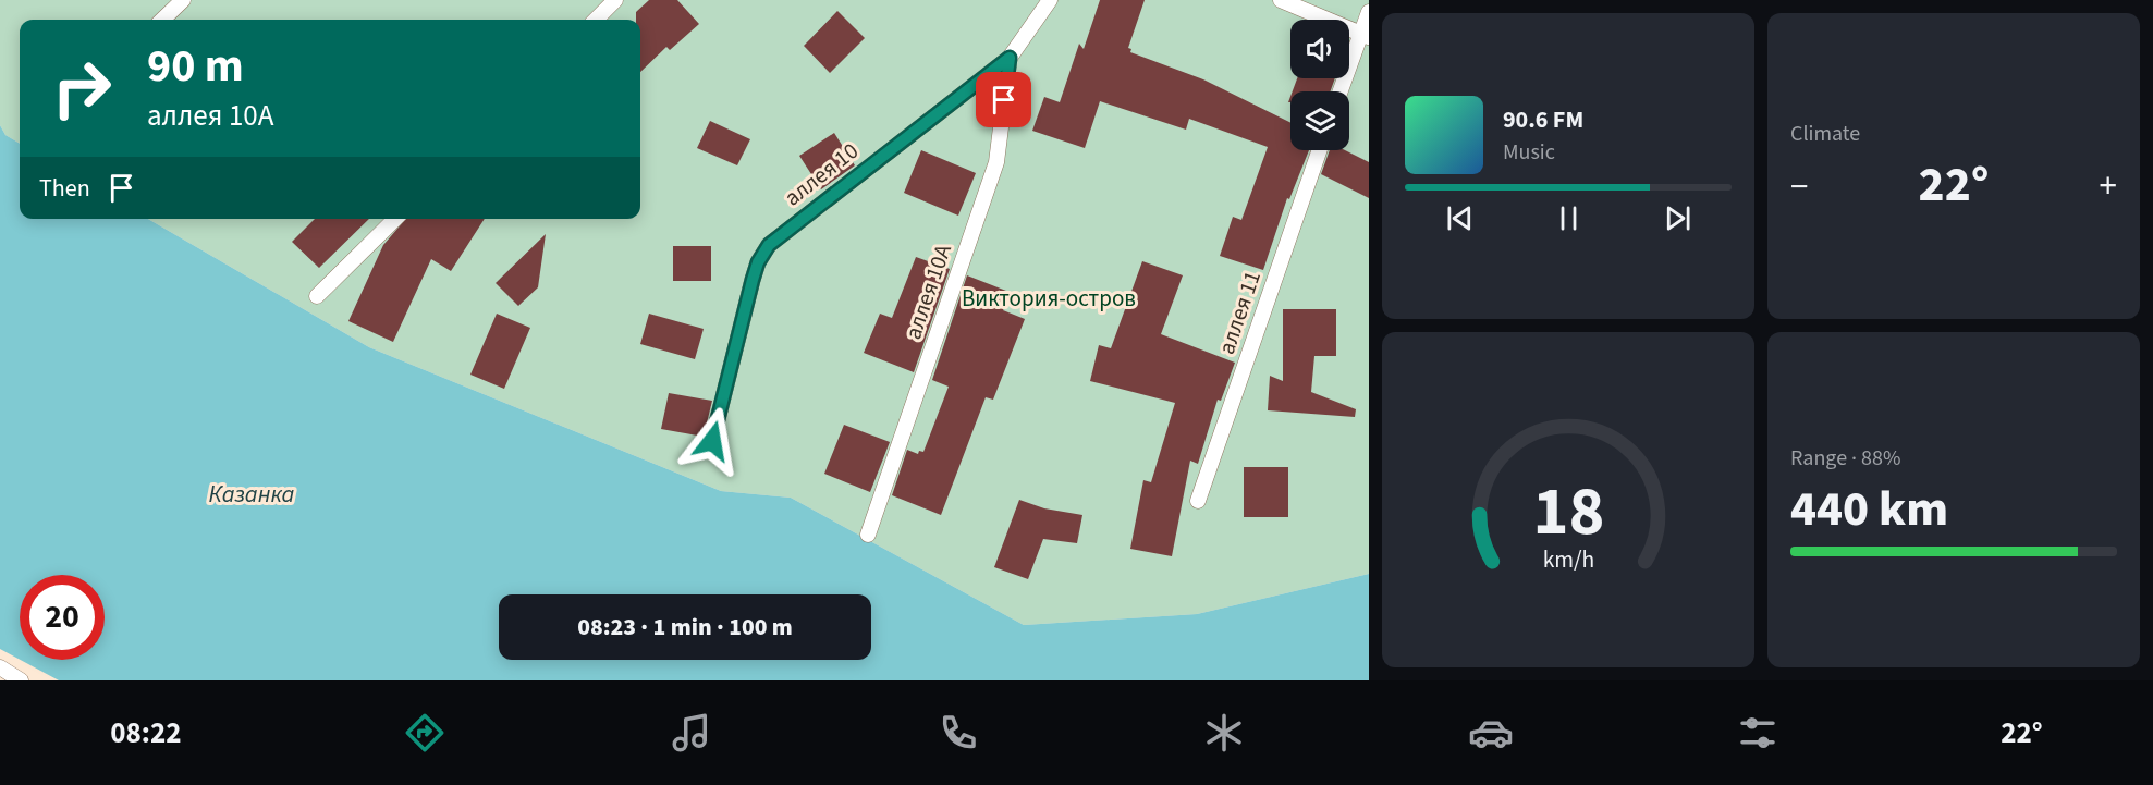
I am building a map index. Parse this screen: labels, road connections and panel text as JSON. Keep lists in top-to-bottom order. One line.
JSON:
{"streets":{"lane":["аллея 10","аллея 10А","аллея 11"]},"crossings":[["аллея 10","аллея 10А"]],"water":["Казанка"],"parks":["Виктория-остров"],"page":{"tile":["Climate",["Range · 88%","440 km"]],"turn":["90 m","аллея 10А"],"song":["90.6 FM","Music"],"then":"Then","heat":["−","22°","+"],"limit":"20","trip":"08:23 · 1 min · 100 m","tabs":["08:22","22°"],"gauge":["18","km/h"]}}
